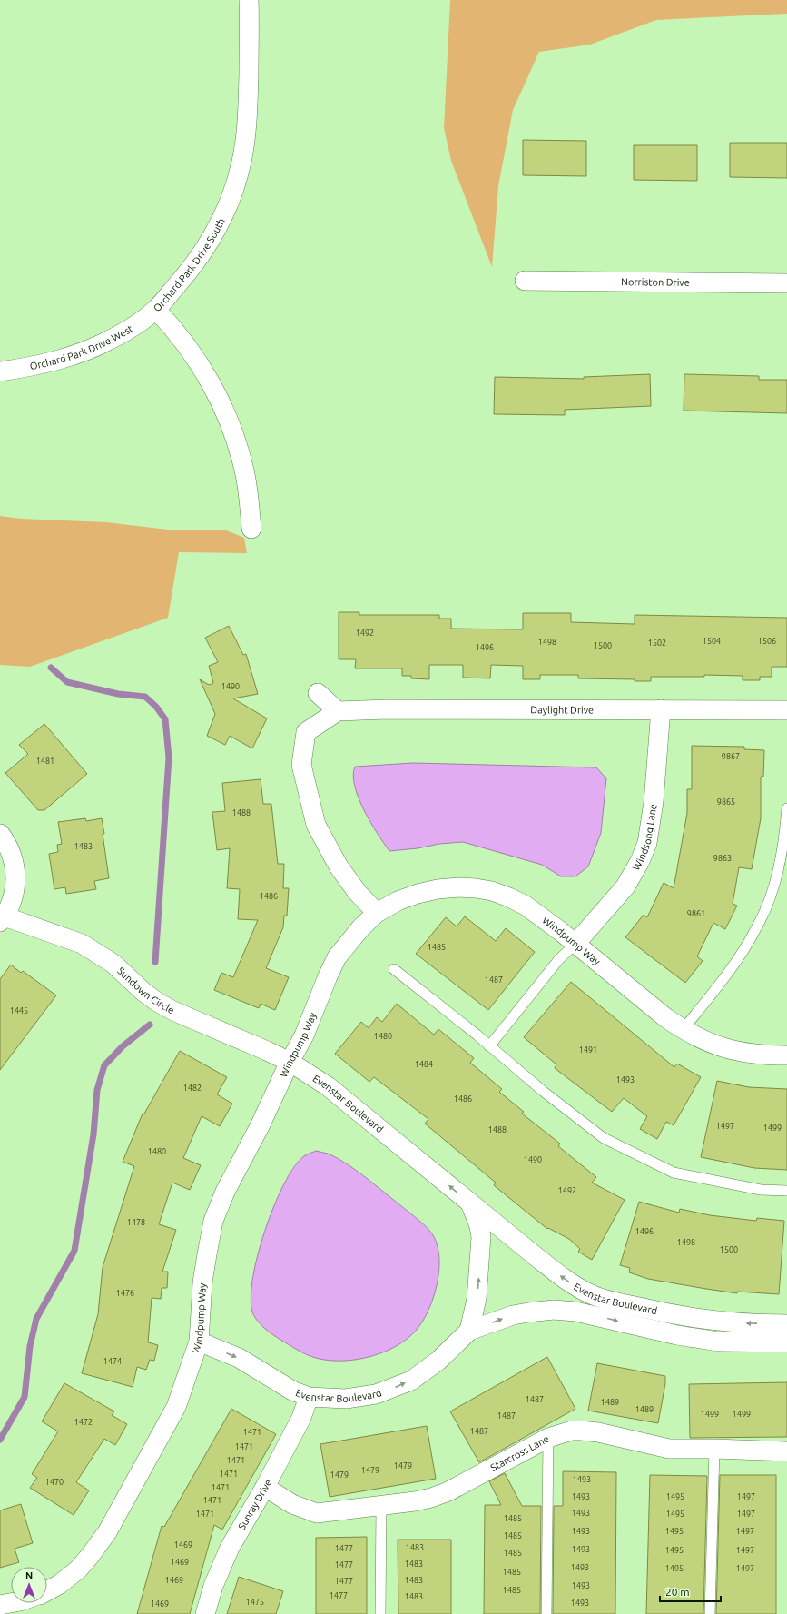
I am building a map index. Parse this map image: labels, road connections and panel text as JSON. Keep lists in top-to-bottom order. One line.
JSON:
{"streets":{"street":["Orchard Park Drive South","Norriston Drive","Orchard Park Drive West","Daylight Drive","Windsong Lane","Windpump Way","Sundown Circle","Evenstar Boulevard","Starcross Lane","Sunray Drive"]},"crossings":[["Orchard Park Drive South","Orchard Park Drive West"],["Daylight Drive","Windsong Lane"],["Windsong Lane","Windpump Way"],["Windpump Way","Sundown Circle"],["Windpump Way","Evenstar Boulevard"],["Sundown Circle","Evenstar Boulevard"],["Evenstar Boulevard","Sunray Drive"],["Starcross Lane","Sunray Drive"]],"house_numbers":["1492","1504","1506","1498","1502","1500","1496","1490","9867","1481","9865","1488","1483","9863","1486","9861","1485","1487","1445","1480","1491","1484","1493","1482","1486","1497","1499","1488","1480","1490","1492","1478","1496","1498","1500","1476","1474","1487","1489","1489","1499","1499","1487","1472","1487","1471","1471","1471","1479","1479","1471","1479","1493","1470","1471","1493","1495","1497","1471","1493","1471","1495","1497","1485","1493","1495","1497","1485","1469","1483","1477","1493","1495","1497","1485","1469","1483","1477","1493","1495","1497","1485","1469","1483","1477","1493","1485","1477","1483","1475","1493","1469"],"scale_bar":"20 m","north":"top"}
